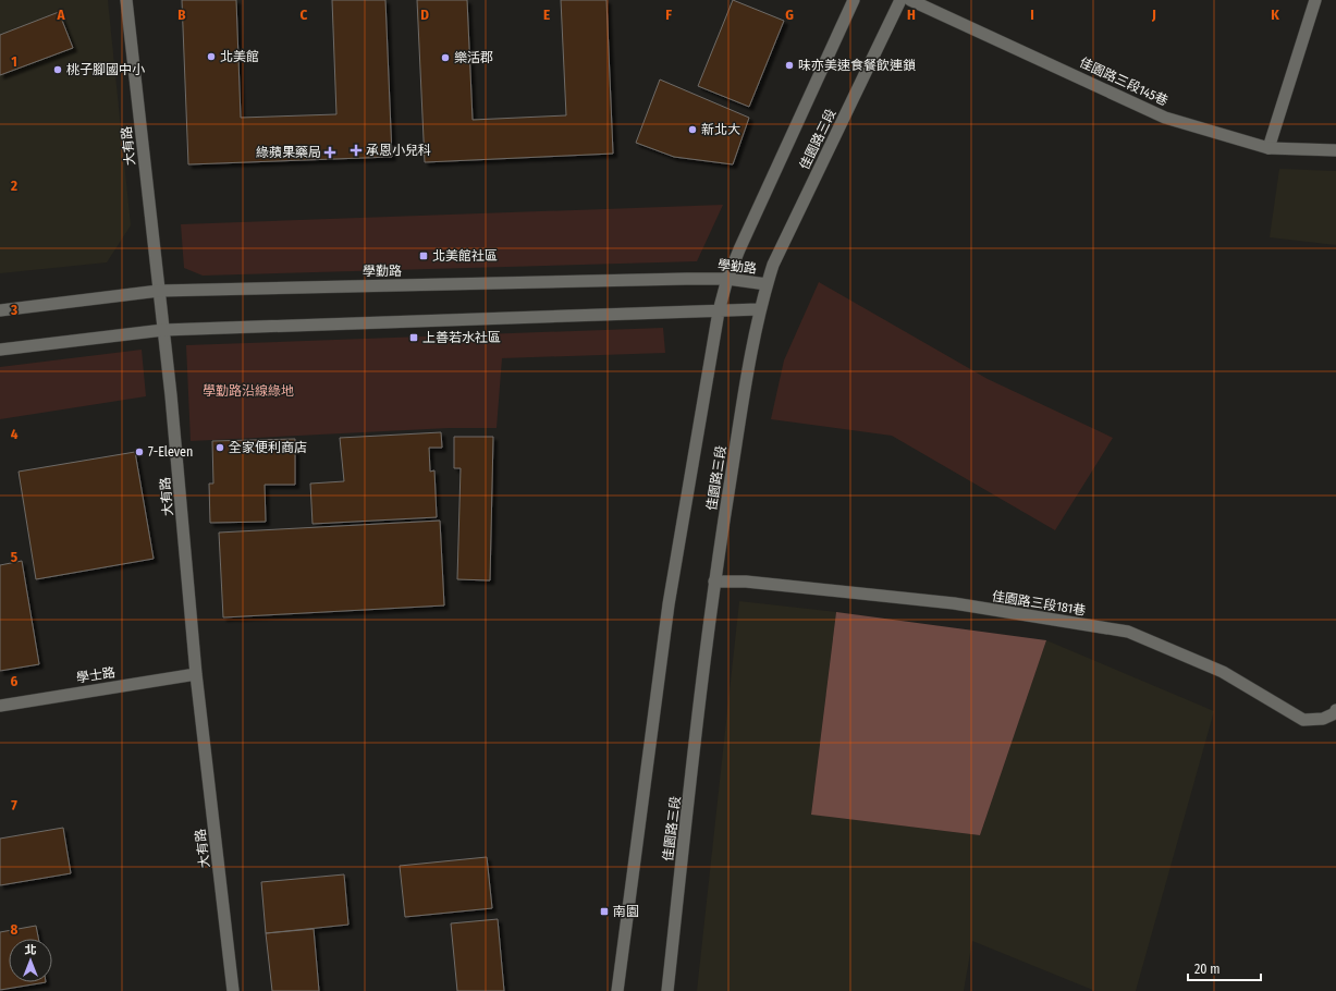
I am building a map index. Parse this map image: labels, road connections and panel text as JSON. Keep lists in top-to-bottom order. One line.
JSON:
{"streets":{"street":["佳園路三段145巷","佳園路三段","大有路","學勤路","佳園路三段181巷","學士路"]},"crossings":[["佳園路三段","學勤路"],["佳園路三段","佳園路三段181巷"],["大有路","學勤路"],["大有路","學士路"]],"parks":["學勤路沿線綠地"],"places":{"other":["北美館","樂活郡","味亦美速食餐飲連鎖","桃子腳國中小","新北大","全家便利商店","7-Eleven"],"health":["承恩小兒科","綠蘋果藥局"],"transit":["北美館社區","上善若水社區","南園"]},"scale_bar":"20 m","north":"top","grid":{"columns":["A","B","C","D","E","F","G","H","I","J","K"],"rows":["1","2","3","4","5","6","7","8"]}}
